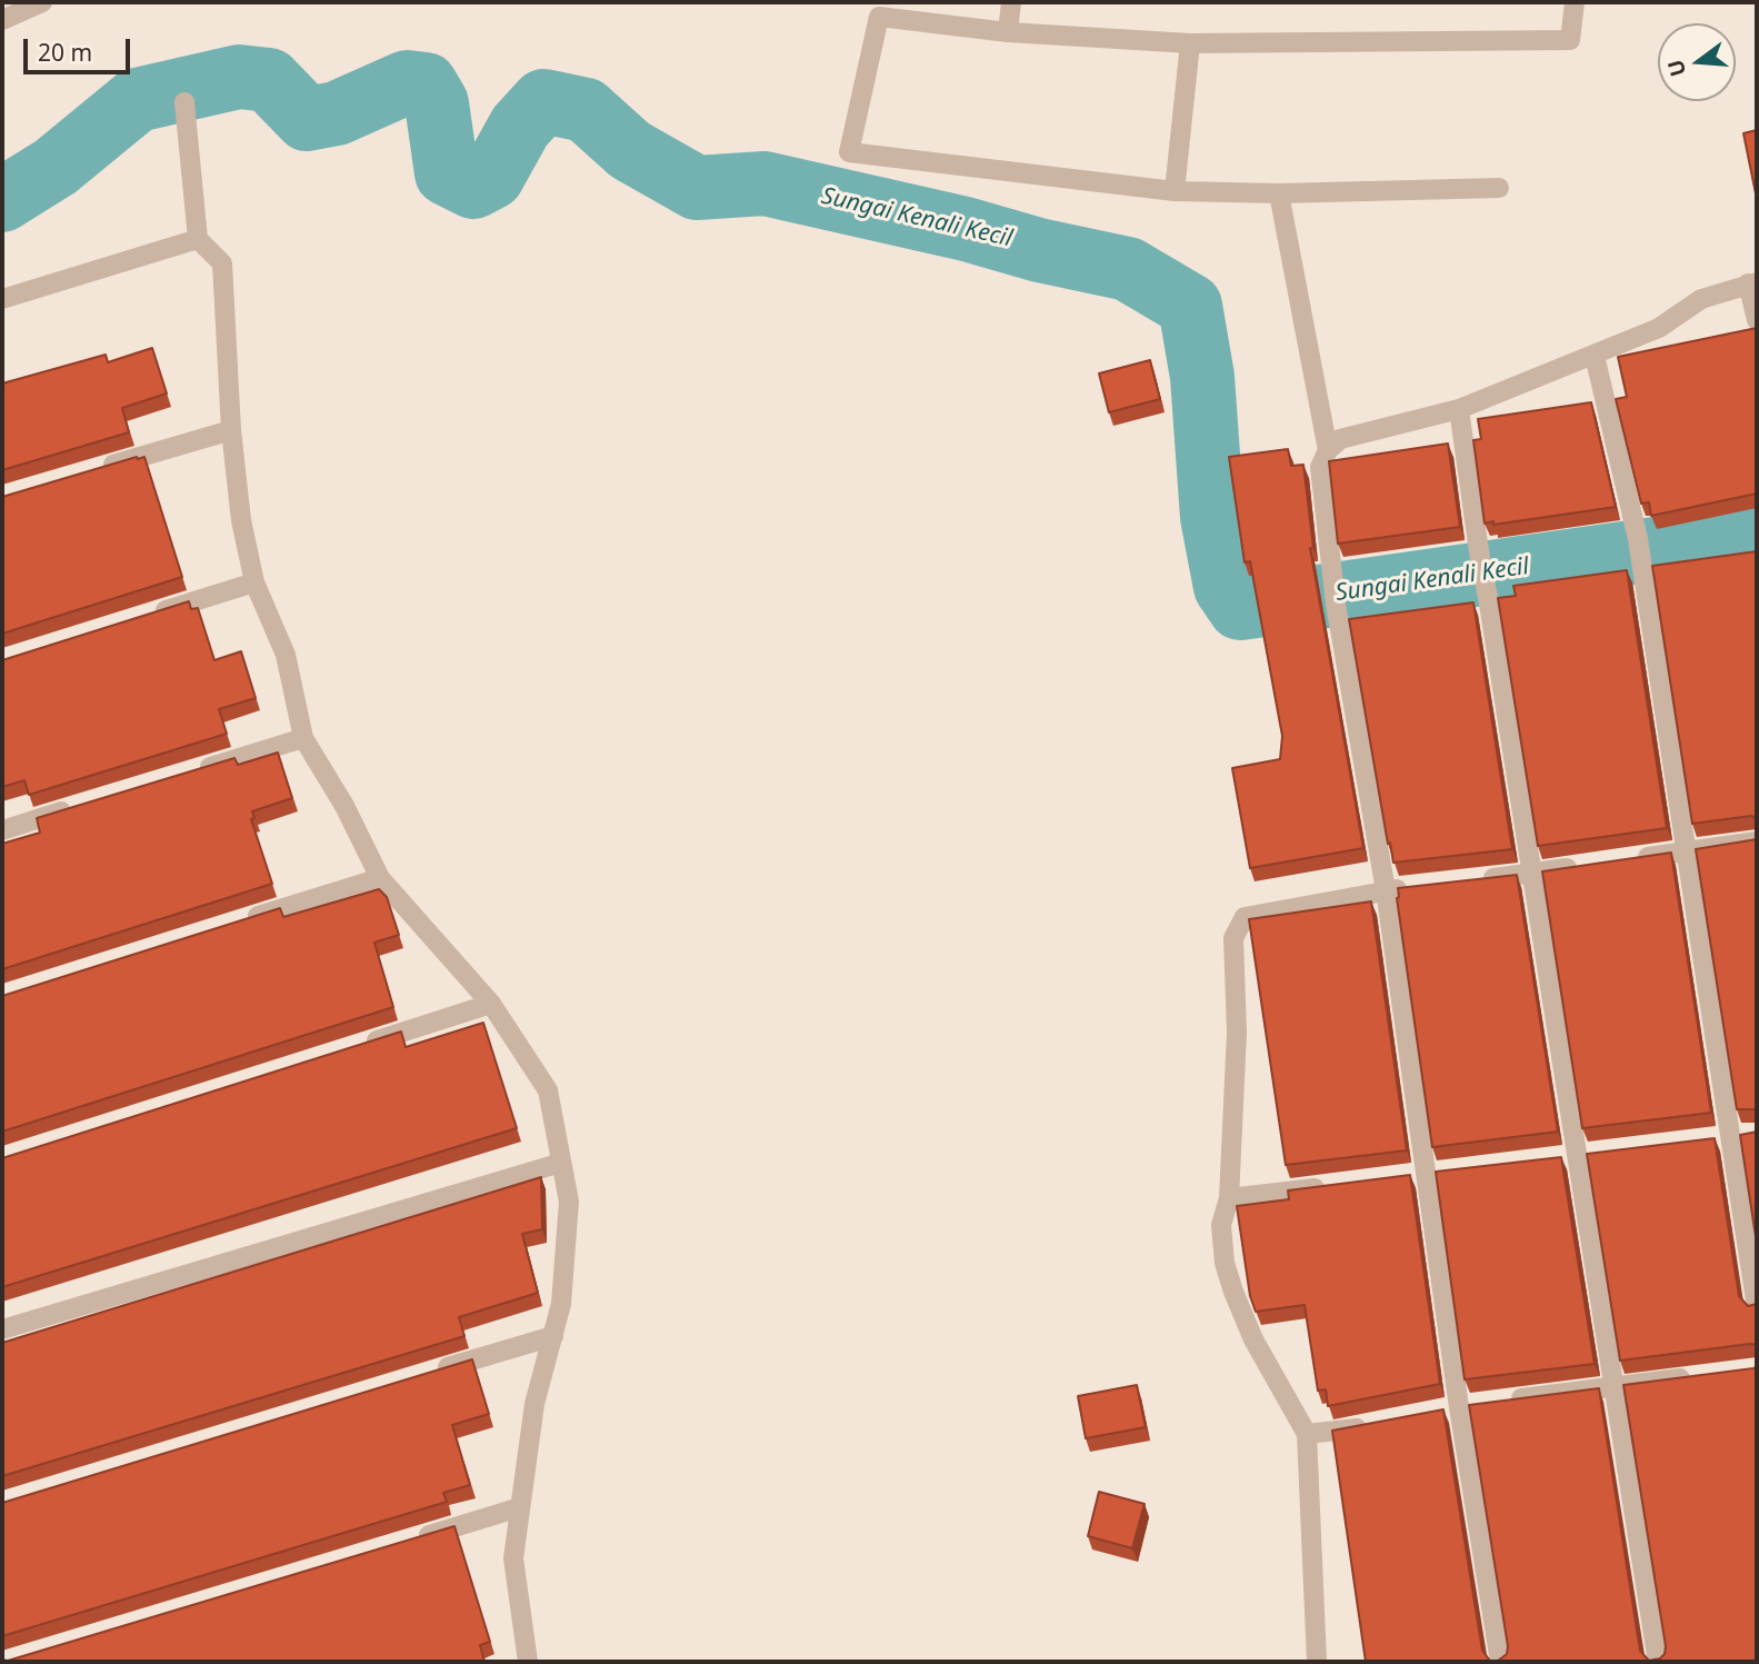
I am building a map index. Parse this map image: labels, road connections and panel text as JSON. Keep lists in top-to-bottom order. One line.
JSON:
{"water":["Sungai Kenali Kecil"],"scale_bar":"20 m","north":"left"}
